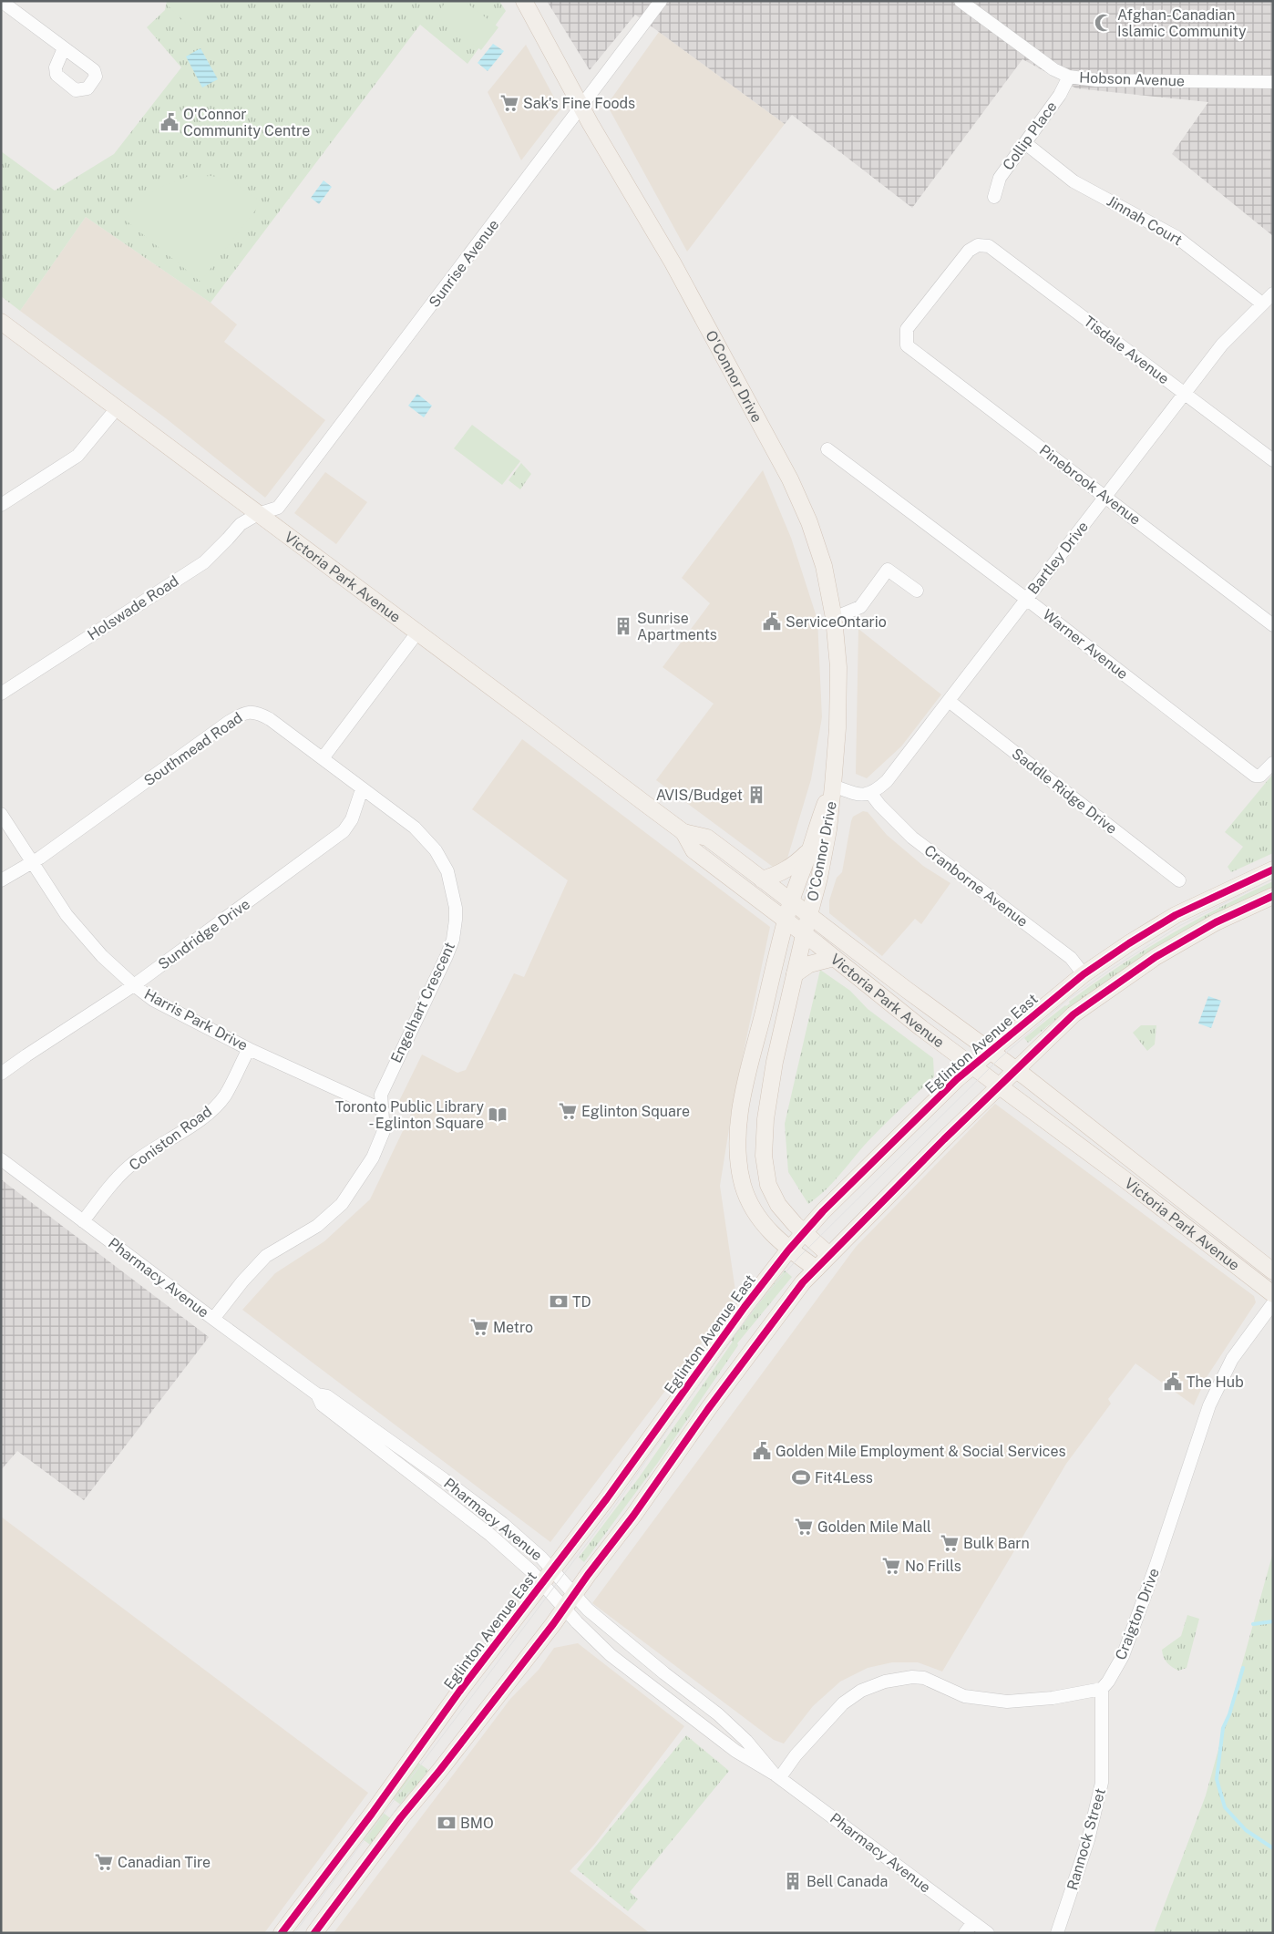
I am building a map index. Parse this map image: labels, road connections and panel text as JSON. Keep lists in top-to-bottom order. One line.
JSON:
{"streets":{"main road":["O'Connor Drive","Victoria Park Avenue","Eglinton Avenue East"],"street":["Hobson Avenue","Collip Place","Jinnah Court","Sunrise Avenue","Tisdale Avenue","Pinebrook Avenue","Bartley Drive","Holswade Road","Warner Avenue","Southmead Road","Saddle Ridge Drive","Cranborne Avenue","Sundridge Drive","Engelhart Crescent","Harris Park Drive","Coniston Road","Pharmacy Avenue","Craigton Drive","Rannock Street"]},"crossings":[["Hobson Avenue","Collip Place"],["Collip Place","Jinnah Court"],["Jinnah Court","Bartley Drive"],["Sunrise Avenue","O'Connor Drive"],["Sunrise Avenue","Victoria Park Avenue"],["Sunrise Avenue","Holswade Road"],["Tisdale Avenue","Pinebrook Avenue"],["Tisdale Avenue","Bartley Drive"],["O'Connor Drive","Victoria Park Avenue"],["Pinebrook Avenue","Bartley Drive"],["Bartley Drive","Warner Avenue"],["Bartley Drive","Saddle Ridge Drive"],["Bartley Drive","Cranborne Avenue"],["Victoria Park Avenue","Holswade Road"],["Victoria Park Avenue","Eglinton Avenue East"],["Southmead Road","Engelhart Crescent"],["Southmead Road","Harris Park Drive"],["Cranborne Avenue","Eglinton Avenue East"],["Sundridge Drive","Engelhart Crescent"],["Sundridge Drive","Harris Park Drive"],["Engelhart Crescent","Harris Park Drive"],["Engelhart Crescent","Pharmacy Avenue"],["Harris Park Drive","Coniston Road"],["Eglinton Avenue East","Pharmacy Avenue"],["Coniston Road","Pharmacy Avenue"],["Craigton Drive","Rannock Street"]],"places":{"mosque":["Afghan-Canadian Islamic Community"],"supermarket":["Sak's Fine Foods","Eglinton Square","Metro","Golden Mile Mall","Bulk Barn","No Frills","Canadian Tire"],"public building":["O'Connor Community Centre","ServiceOntario","The Hub","Golden Mile Employment & Social Services"],"building":["Sunrise Apartments","AVIS/Budget","Bell Canada"],"library":["Toronto Public Library - Eglinton Square"],"bank":["TD","BMO"],"sports":["Fit4Less"]}}
